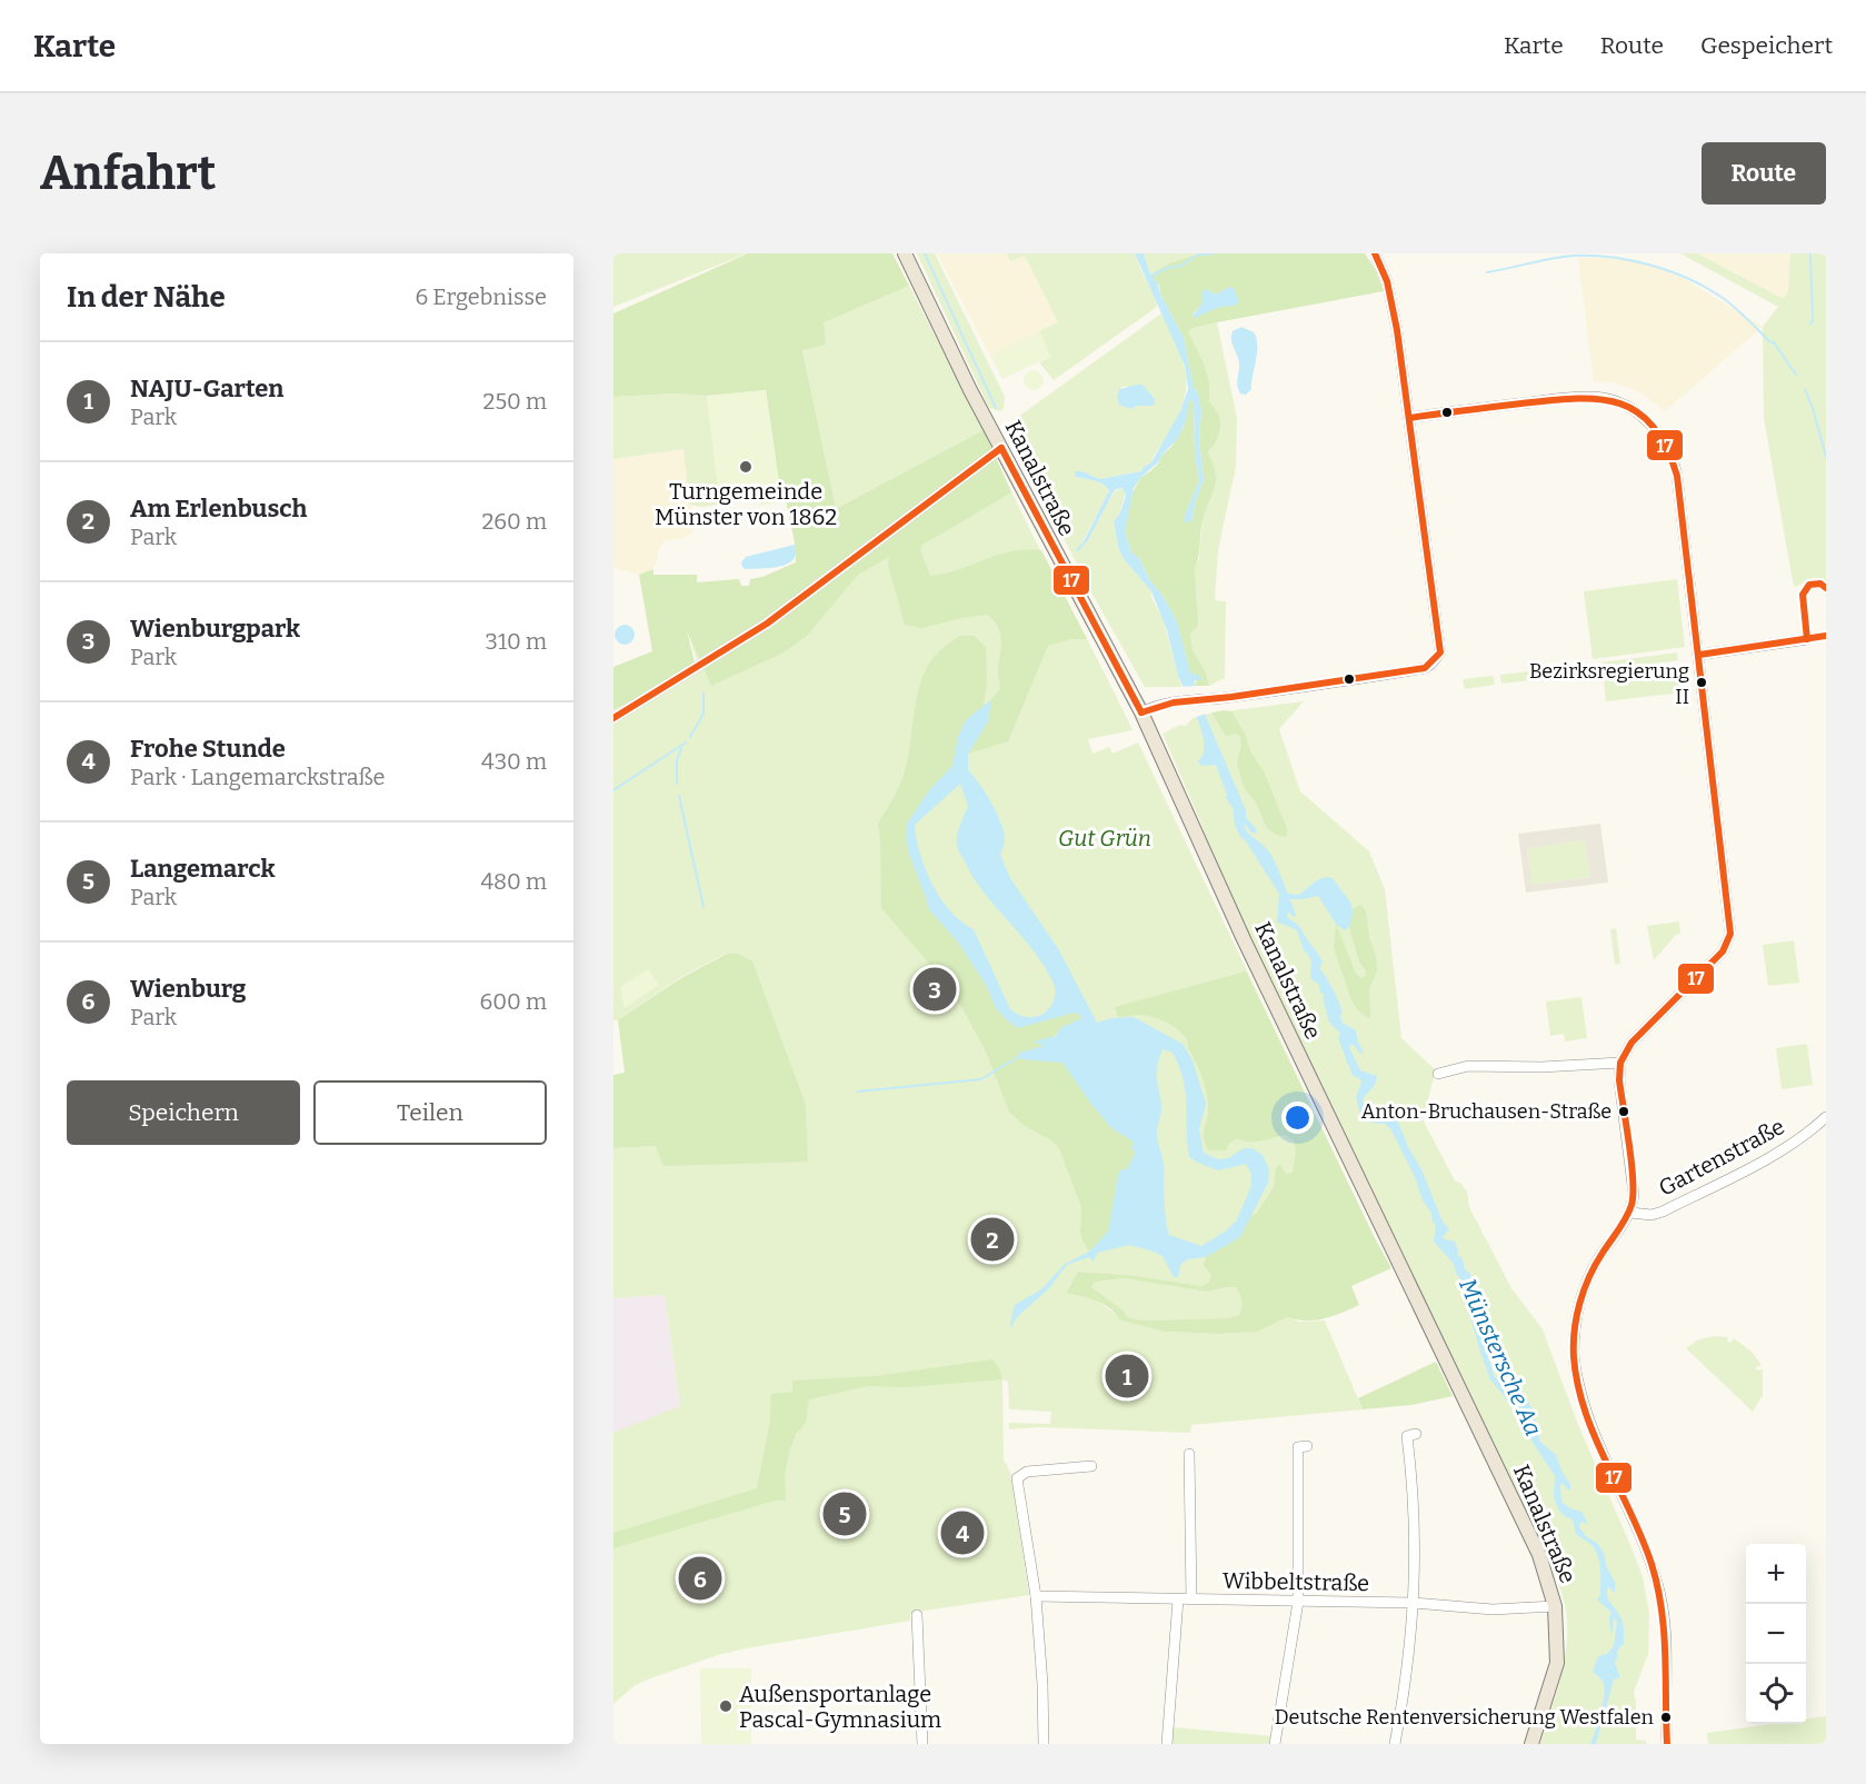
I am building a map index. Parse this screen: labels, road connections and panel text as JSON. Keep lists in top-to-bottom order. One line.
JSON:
{"streets":{"main road":["Kanalstraße"],"street":["Gartenstraße","Wibbeltstraße"]},"crossings":[["Kanalstraße","Wibbeltstraße"]],"water":["Münstersche Aa"],"parks":["Gut Grün"],"places":["Turngemeinde Münster von 1862","Bezirksregierung II","Anton-Bruchausen-Straße","Außensportanlage Pascal-Gymnasium","Deutsche Rentenversicherung Westfalen"],"lines":["transit line 17"],"page":{"header":"Karte","nav":["Karte","Route","Gespeichert"],"buttons":["Route",["Speichern","Teilen"]],"title":"Anfahrt","heading":["In der Nähe","6 Ergebnisse"],"list":[{"mark":"1","name":"NAJU-Garten","note":"Park","value":"250 m"},{"mark":"2","name":"Am Erlenbusch","note":"Park","value":"260 m"},{"mark":"3","name":"Wienburgpark","note":"Park","value":"310 m"},{"mark":"4","name":"Frohe Stunde","note":"Park · Langemarckstraße","value":"430 m"},{"mark":"5","name":"Langemarck","note":"Park","value":"480 m"},{"mark":"6","name":"Wienburg","note":"Park","value":"600 m"}],"pins":["3","2","1","5","4","6"],"map_buttons":["+","−"]}}
